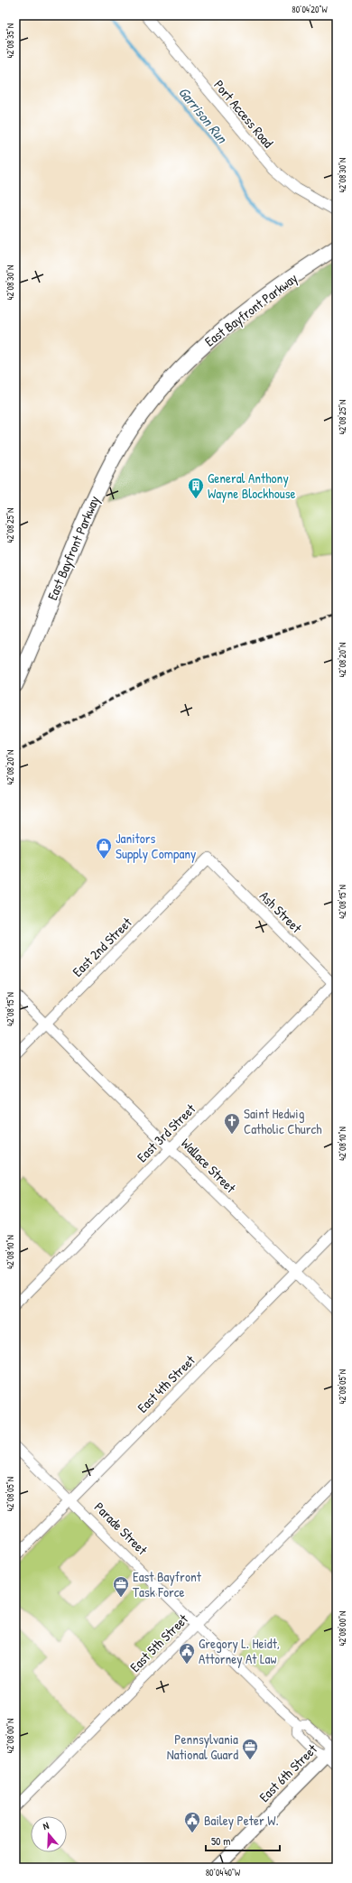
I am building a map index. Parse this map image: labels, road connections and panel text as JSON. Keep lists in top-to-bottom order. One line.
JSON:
{"streets":{"highway":["East Bayfront Parkway"],"main road":["Parade Street","East 6th Street"],"street":["Port Access Road","Ash Street","East 2nd Street","East 3rd Street","Wallace Street","East 4th Street","East 5th Street"]},"crossings":[["Ash Street","East 2nd Street"],["Ash Street","East 3rd Street"],["East 2nd Street","Wallace Street"],["East 3rd Street","Wallace Street"],["Wallace Street","East 4th Street"],["East 4th Street","Parade Street"],["Parade Street","East 5th Street"],["Parade Street","East 6th Street"]],"water":["Garrison Run"],"places":{"building":["General Anthony Wayne Blockhouse"],"shop":["Janitors Supply Company"],"church":["Saint Hedwig Catholic Church"],"office":["East Bayfront Task Force","Pennsylvania National Guard"],"public building":["Gregory L. Heidt, Attorney At Law","Bailey Peter W."]},"scale_bar":"50 m","north":"top","coordinates":["80°04'20\"W","42°08'35\"N","42°08'30\"N","42°08'25\"N","42°08'20\"N","42°08'15\"N","42°08'10\"N","42°08'05\"N","42°08'00\"N","80°04'40\"W"]}
